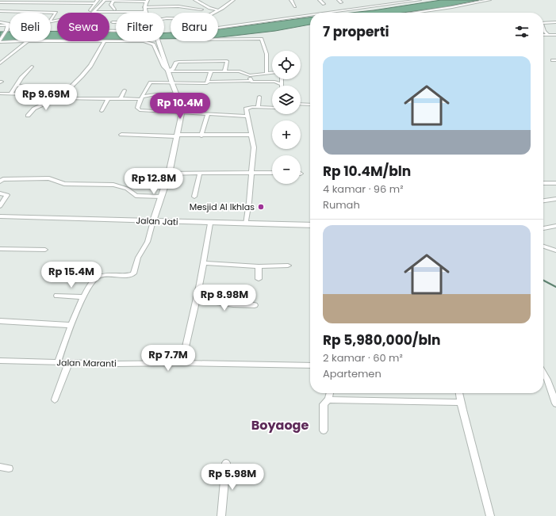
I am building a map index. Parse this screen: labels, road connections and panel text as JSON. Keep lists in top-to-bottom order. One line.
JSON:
{"streets":{"street":["Jalan Jati","Jalan Maranti"]},"districts":["Boyaoge"],"places":["Mesjid Al Ikhlas"],"page":{"chip":["Beli","Sewa","Filter","Baru"],"heading":"7 properti","map_buttons":["+","−"],"list":[{"name":"Rp 10.4M/bln","note":"4 kamar · 96 m² · Rumah"},{"name":"Rp 5,980,000/bln","note":"2 kamar · 60 m² · Apartemen"}],"price":["Rp 9.69M","Rp 10.4M","Rp 12.8M","Rp 15.4M","Rp 8.98M","Rp 7.7M","Rp 5.98M"]}}
